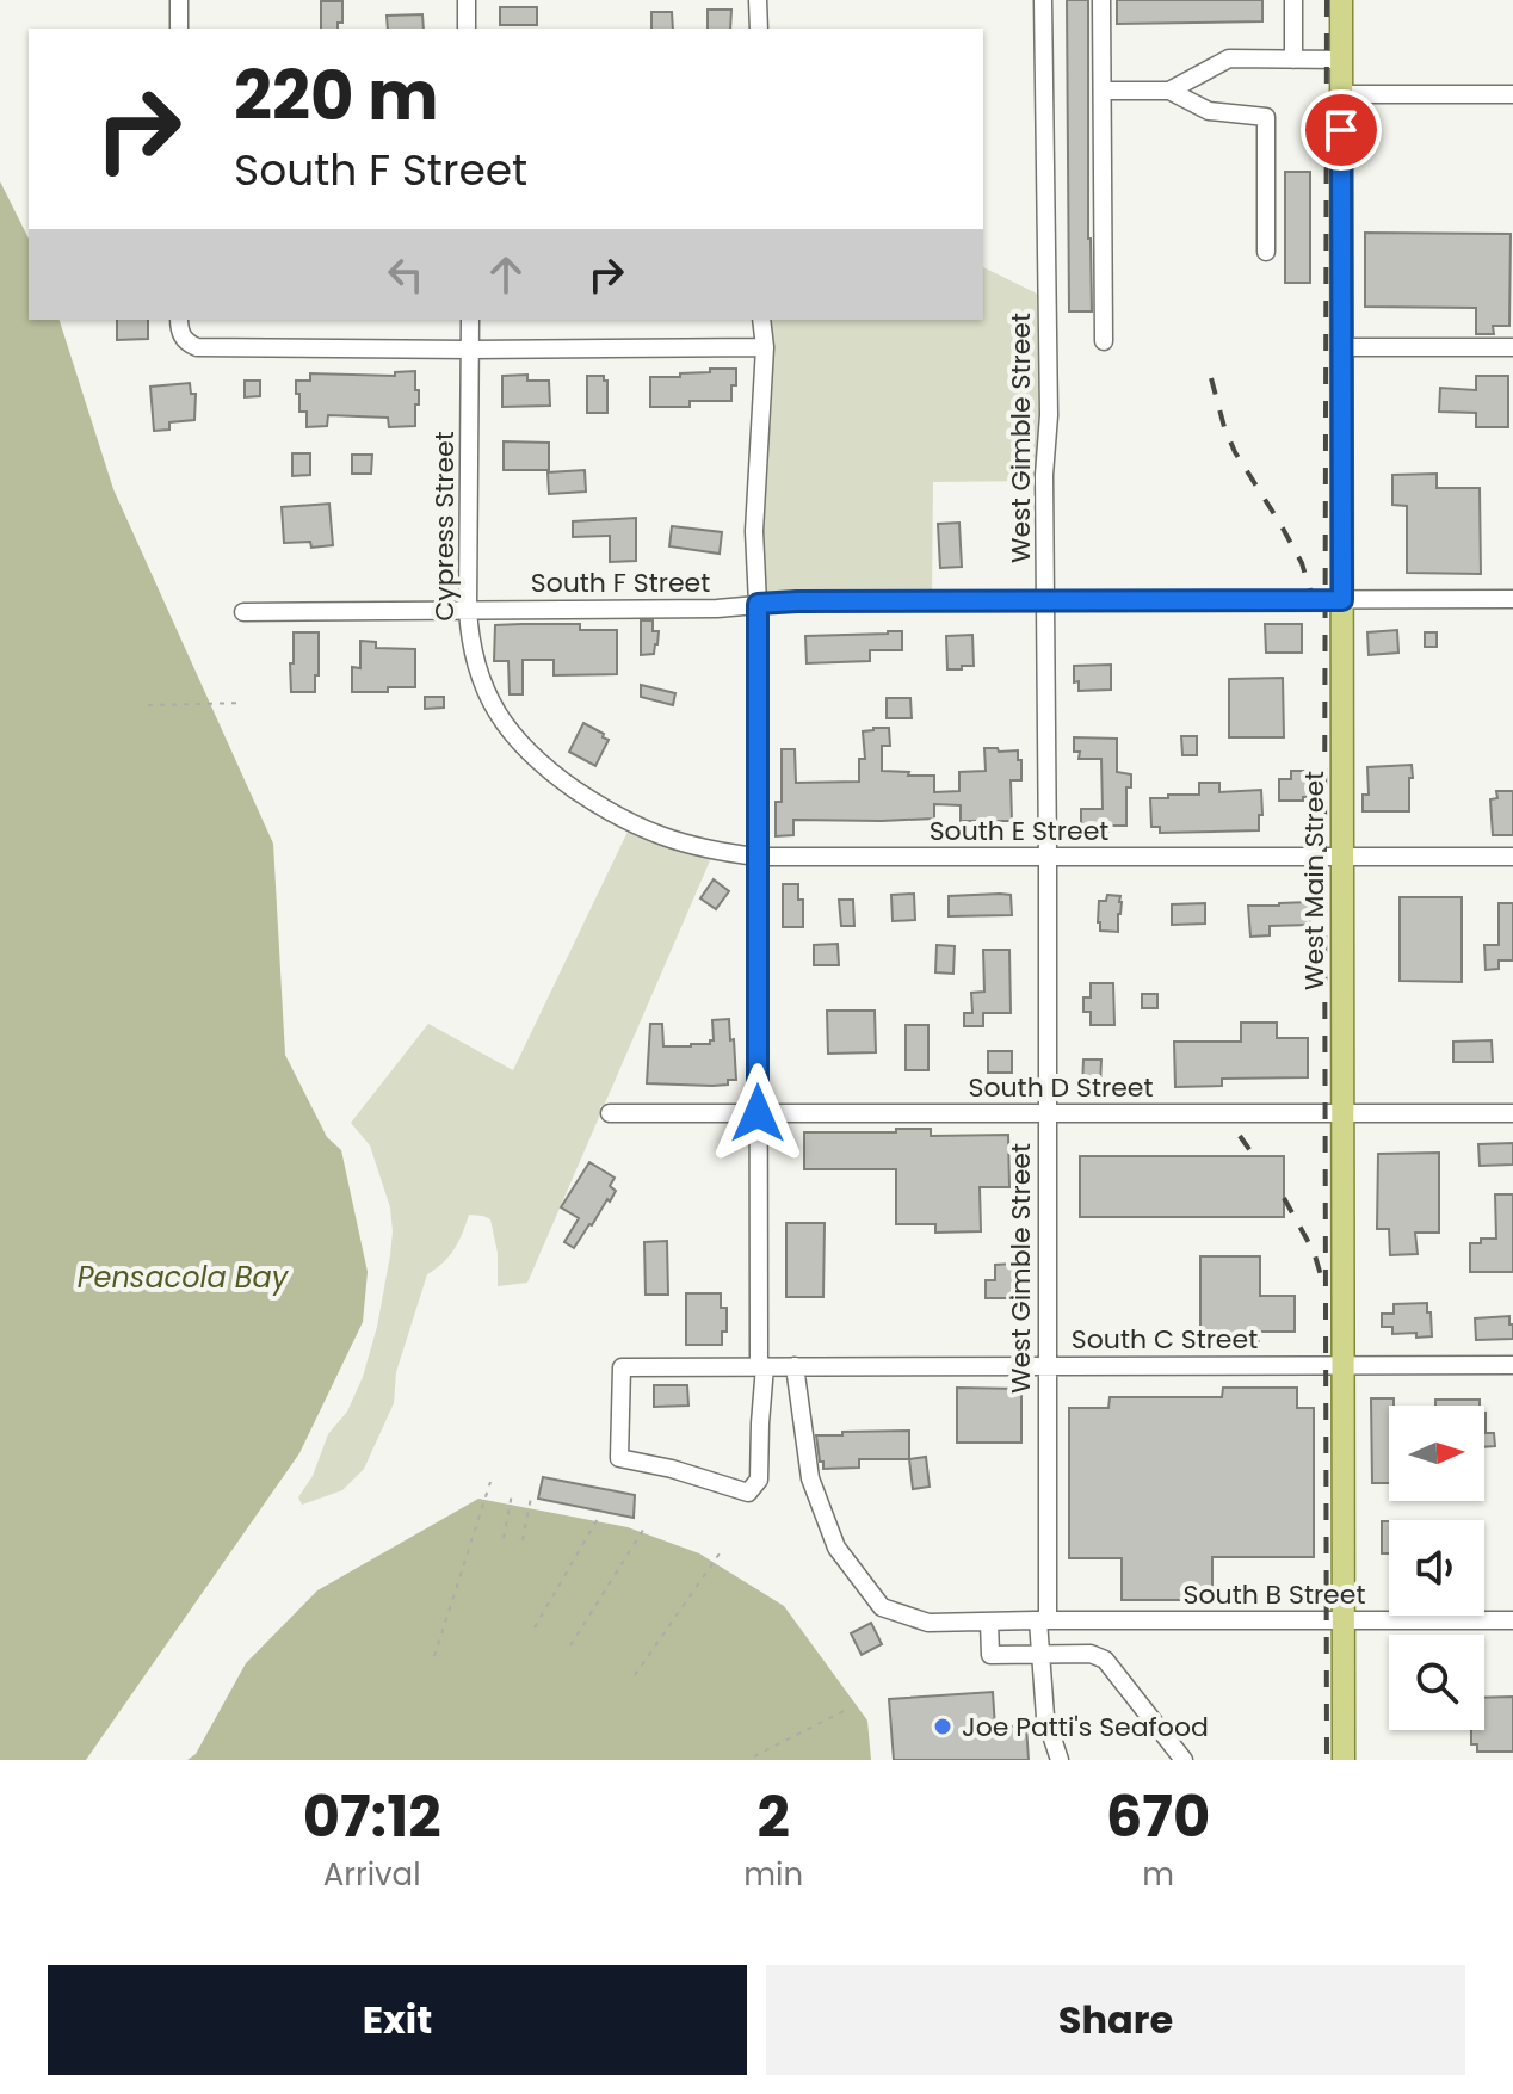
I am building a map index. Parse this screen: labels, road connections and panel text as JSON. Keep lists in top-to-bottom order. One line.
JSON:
{"streets":{"main road":["West Main Street"],"street":["West Gimble Street","Cypress Street","South F Street","South E Street","South D Street","South C Street","South B Street"]},"crossings":[["West Gimble Street","South F Street"],["West Gimble Street","South E Street"],["West Gimble Street","South D Street"],["West Gimble Street","South C Street"],["West Gimble Street","South B Street"],["Cypress Street","South F Street"],["Cypress Street","South E Street"],["South F Street","West Main Street"],["South E Street","West Main Street"],["West Main Street","South D Street"],["West Main Street","South C Street"],["West Main Street","South B Street"],["South C Street","South B Street"]],"water":["Pensacola Bay"],"places":["Joe Patti's Seafood"],"north":"right","page":{"turn":["220 m","South F Street"],"eta":["07:12","Arrival","2","min","670","m"],"buttons":["Exit","Share"]}}
